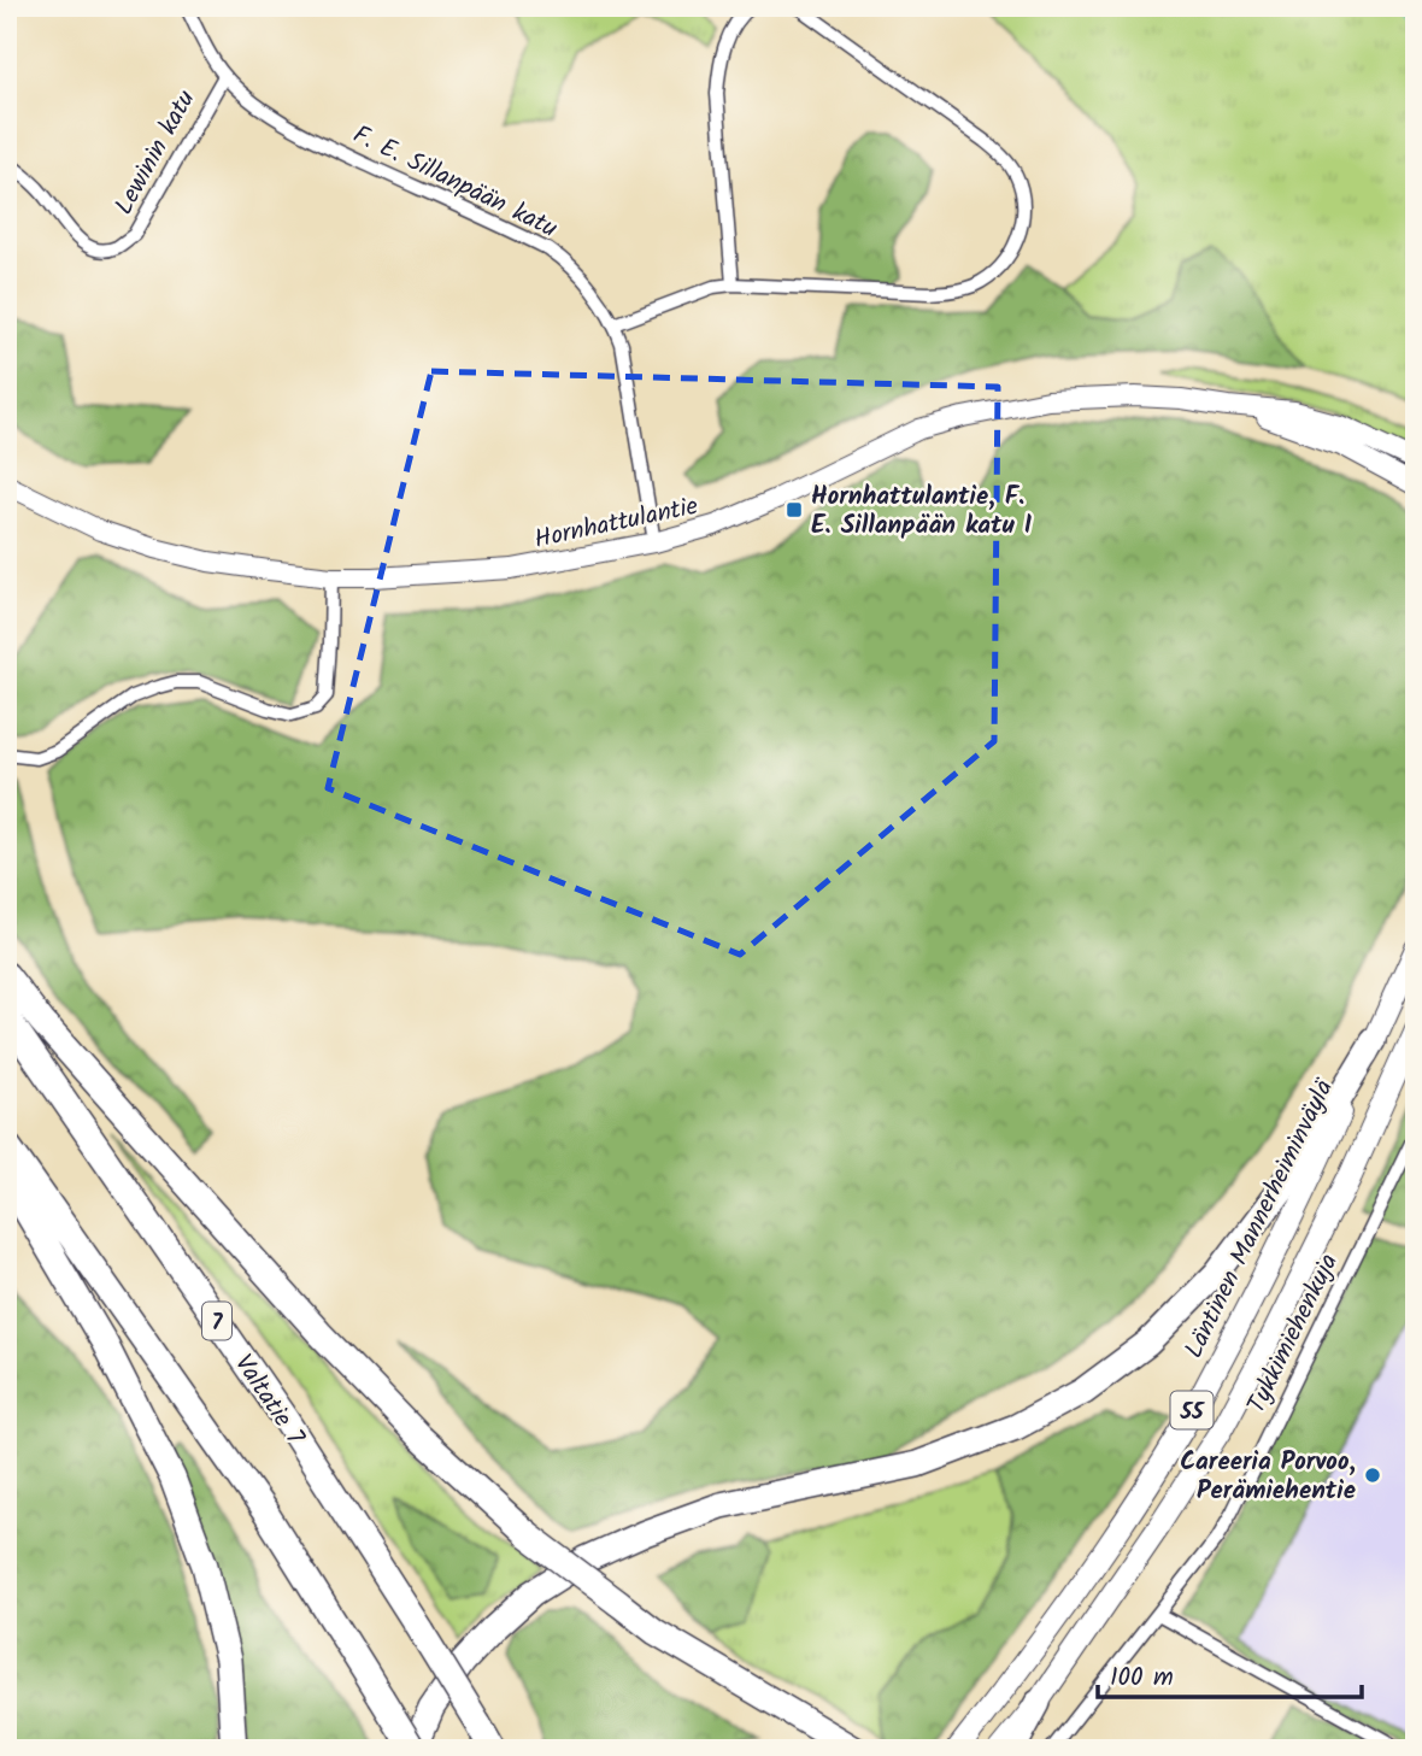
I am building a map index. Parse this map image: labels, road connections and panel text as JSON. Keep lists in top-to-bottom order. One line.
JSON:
{"streets":{"highway":["7","Valtatie 7"],"main road":["Läntinen Mannerheiminväylä","55"],"street":["Lewinin katu","F. E. Sillanpään katu","Hornhattulantie","Tykkimiehenkuja"]},"crossings":[["Lewinin katu","F. E. Sillanpään katu"],["F. E. Sillanpään katu","Hornhattulantie"]],"places":{"transit":["Hornhattulantie, F. E. Sillanpään katu I"],"other":["Careeria Porvoo, Perämiehentie"]},"scale_bar":"100 m"}
